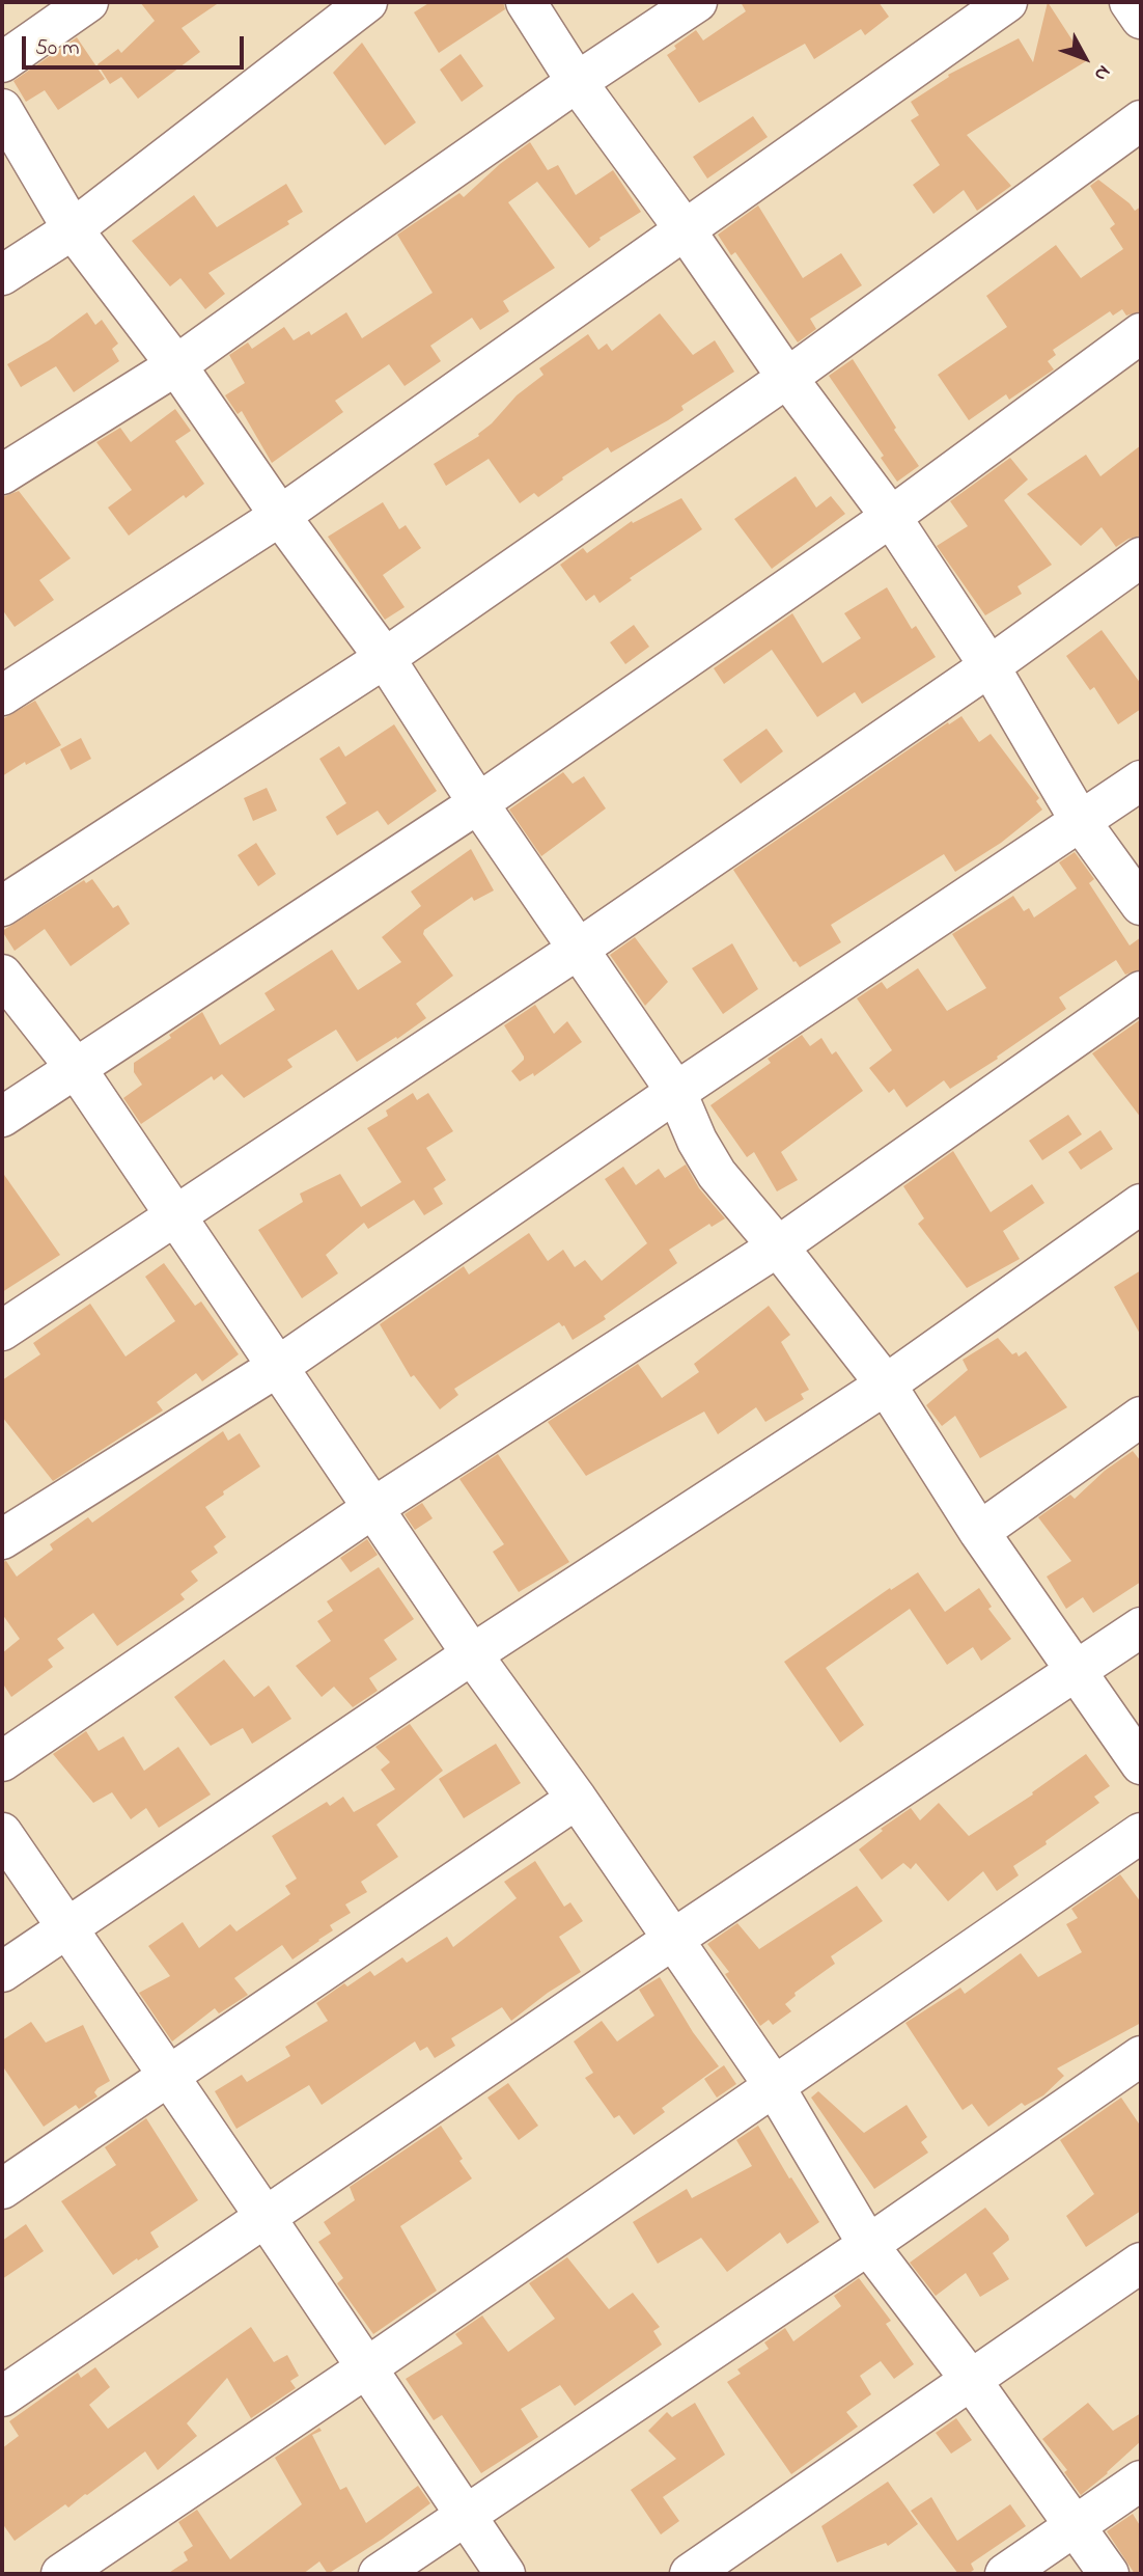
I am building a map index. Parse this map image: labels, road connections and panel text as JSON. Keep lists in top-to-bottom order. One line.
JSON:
{"scale_bar":"50 m","north":"bottom right"}
